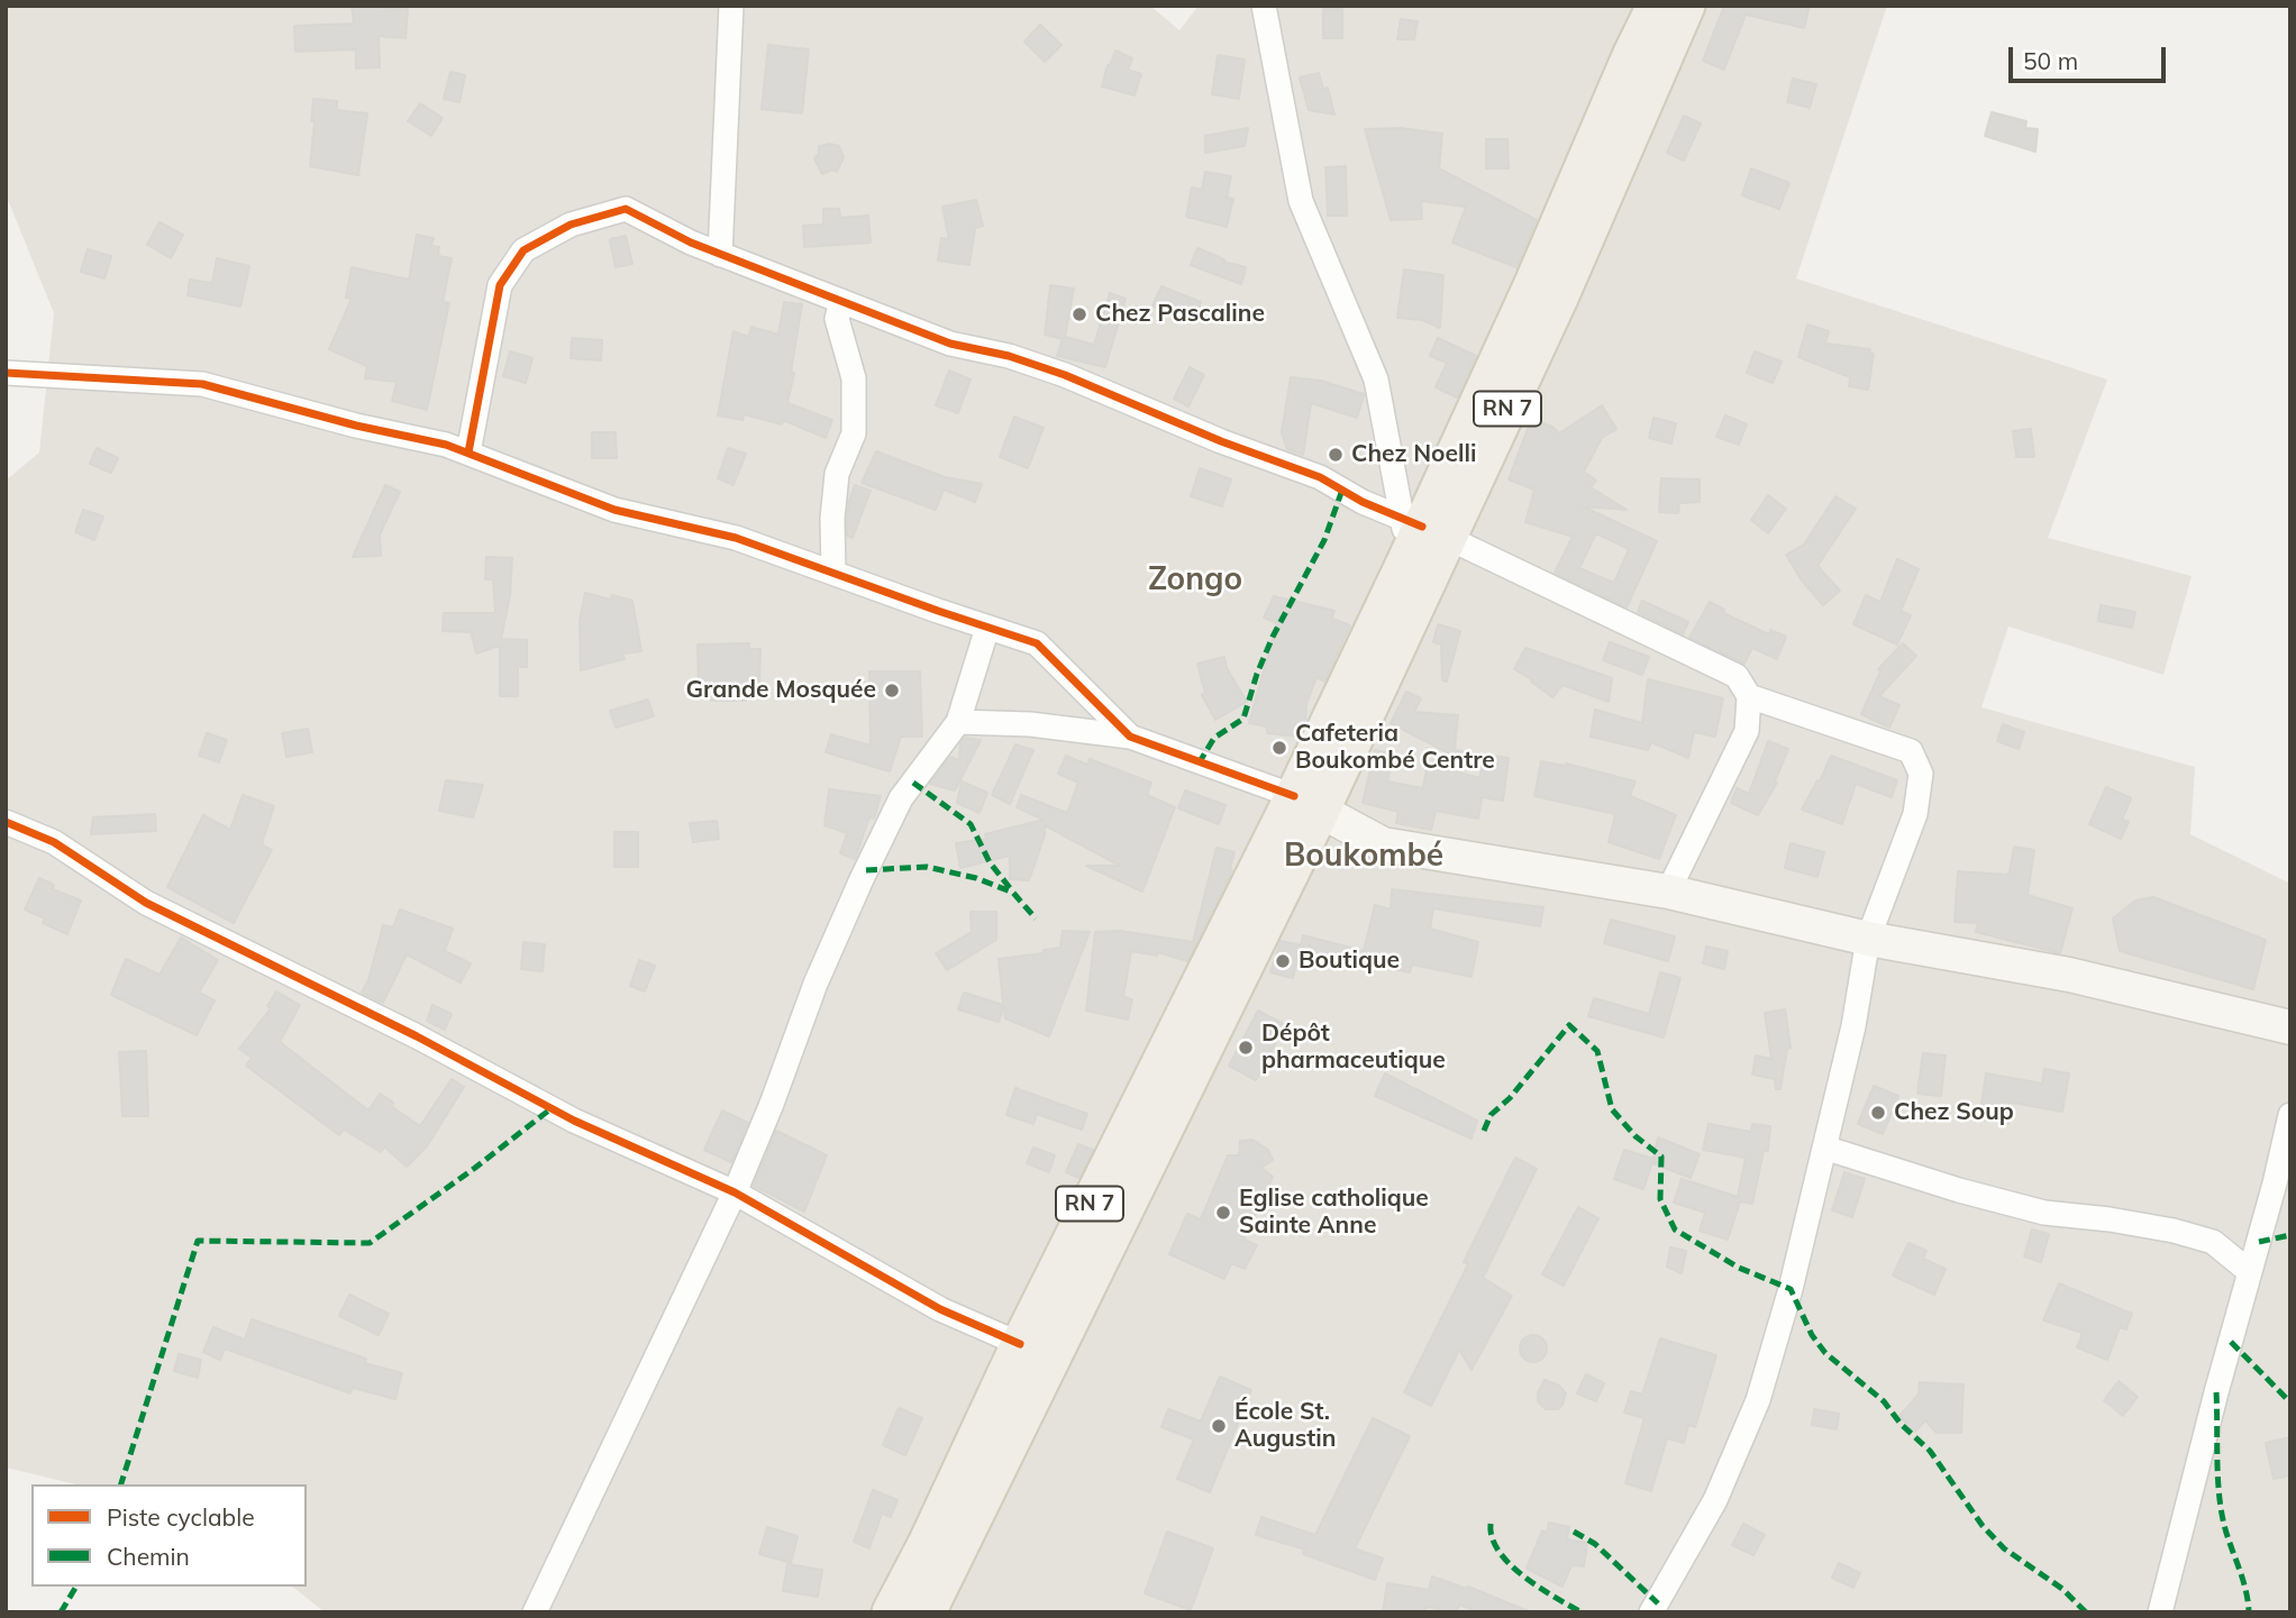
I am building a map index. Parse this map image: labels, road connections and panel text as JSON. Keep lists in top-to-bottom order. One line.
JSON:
{"streets":{"main road":["RN 7"]},"districts":["Zongo","Boukombé"],"places":["Chez Pascaline","Chez Noelli","Grande Mosquée","Cafeteria Boukombé Centre","Boutique","Dépôt pharmaceutique","Chez Soup","Eglise catholique Sainte Anne","École St. Augustin"],"legend":["Piste cyclable","Chemin"],"scale_bar":"50 m"}
